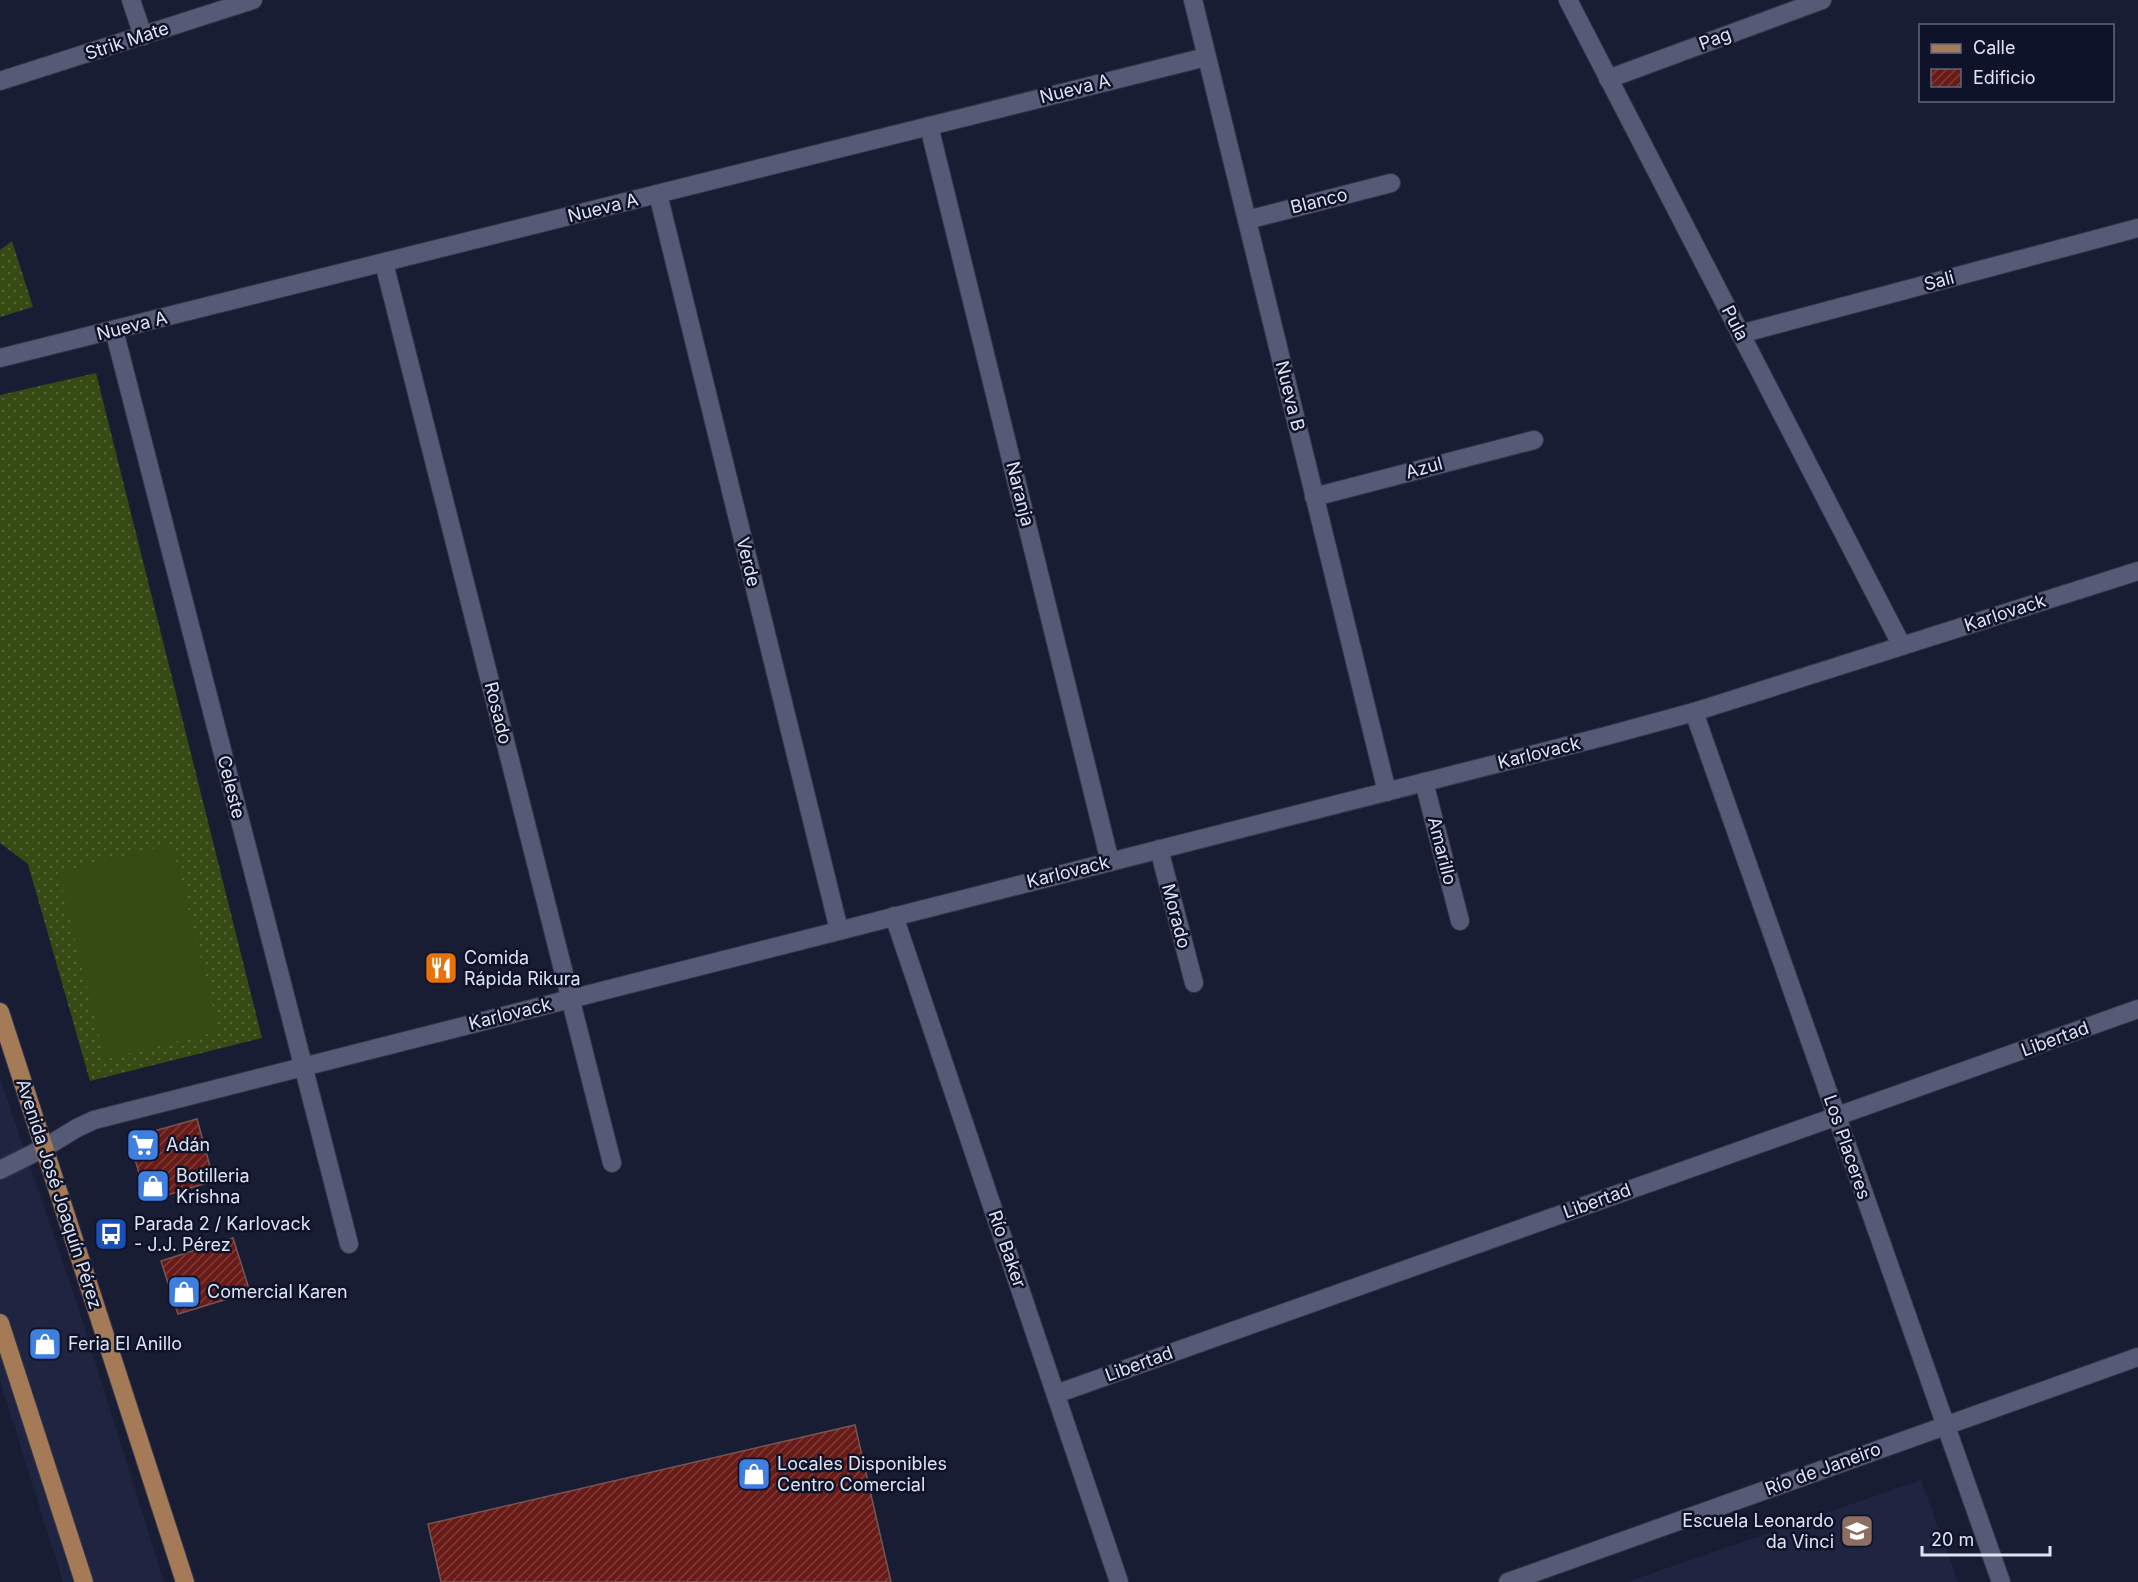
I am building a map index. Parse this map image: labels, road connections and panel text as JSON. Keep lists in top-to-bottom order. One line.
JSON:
{"streets":{"main road":["Avenida José Joaquín Pérez"],"street":["Pag","Strik Mate","Nueva A","Blanco","Sali","Pula","Nueva B","Azul","Naranja","Verde","Karlovack","Rosado","Celeste","Amarillo","Morado","Libertad","Los Placeres","Río Baker","Río de Janeiro"]},"crossings":[["Pag","Pula"],["Nueva A","Nueva B"],["Nueva A","Naranja"],["Nueva A","Verde"],["Nueva A","Rosado"],["Nueva A","Celeste"],["Blanco","Nueva B"],["Sali","Pula"],["Pula","Karlovack"],["Nueva B","Azul"],["Nueva B","Karlovack"],["Naranja","Karlovack"],["Verde","Karlovack"],["Karlovack","Rosado"],["Karlovack","Celeste"],["Karlovack","Amarillo"],["Karlovack","Morado"],["Karlovack","Los Placeres"],["Karlovack","Avenida José Joaquín Pérez"],["Karlovack","Río Baker"],["Libertad","Los Placeres"],["Libertad","Río Baker"],["Los Placeres","Río de Janeiro"]],"places":{"restaurant":["Comida Rápida Rikura"],"supermarket":["Adán"],"shop":["Botilleria Krishna","Comercial Karen","Feria El Anillo","Locales Disponibles Centro Comercial"],"bus stop":["Parada 2 / Karlovack - J.J. Pérez"],"school or university":["Escuela Leonardo da Vinci"]},"legend":["Calle","Edificio"],"scale_bar":"20 m"}
